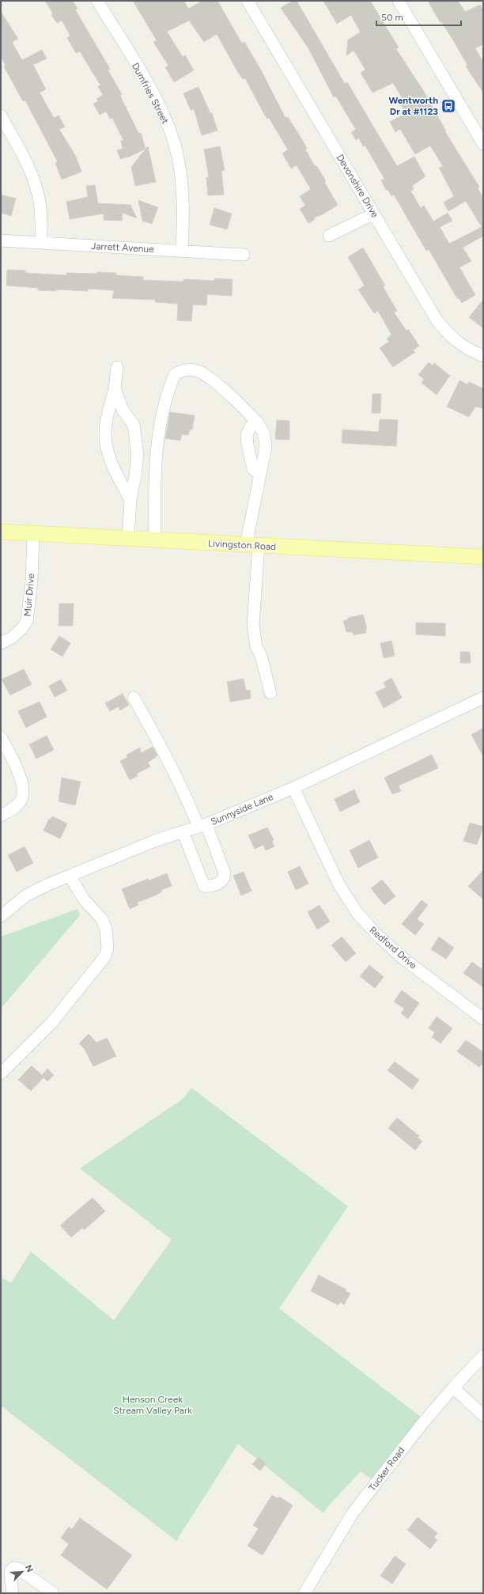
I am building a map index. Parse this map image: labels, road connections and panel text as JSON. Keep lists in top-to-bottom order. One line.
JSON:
{"streets":{"main road":["Livingston Road"],"street":["Dumfries Street","Devonshire Drive","Jarrett Avenue","Muir Drive","Sunnyside Lane","Redford Drive","Tucker Road"]},"crossings":[["Dumfries Street","Jarrett Avenue"],["Livingston Road","Muir Drive"],["Sunnyside Lane","Redford Drive"]],"parks":["Henson Creek Stream Valley Park"],"places":{"bus stop":["Wentworth Dr at #1123"]},"scale_bar":"50 m","north":"top right"}
